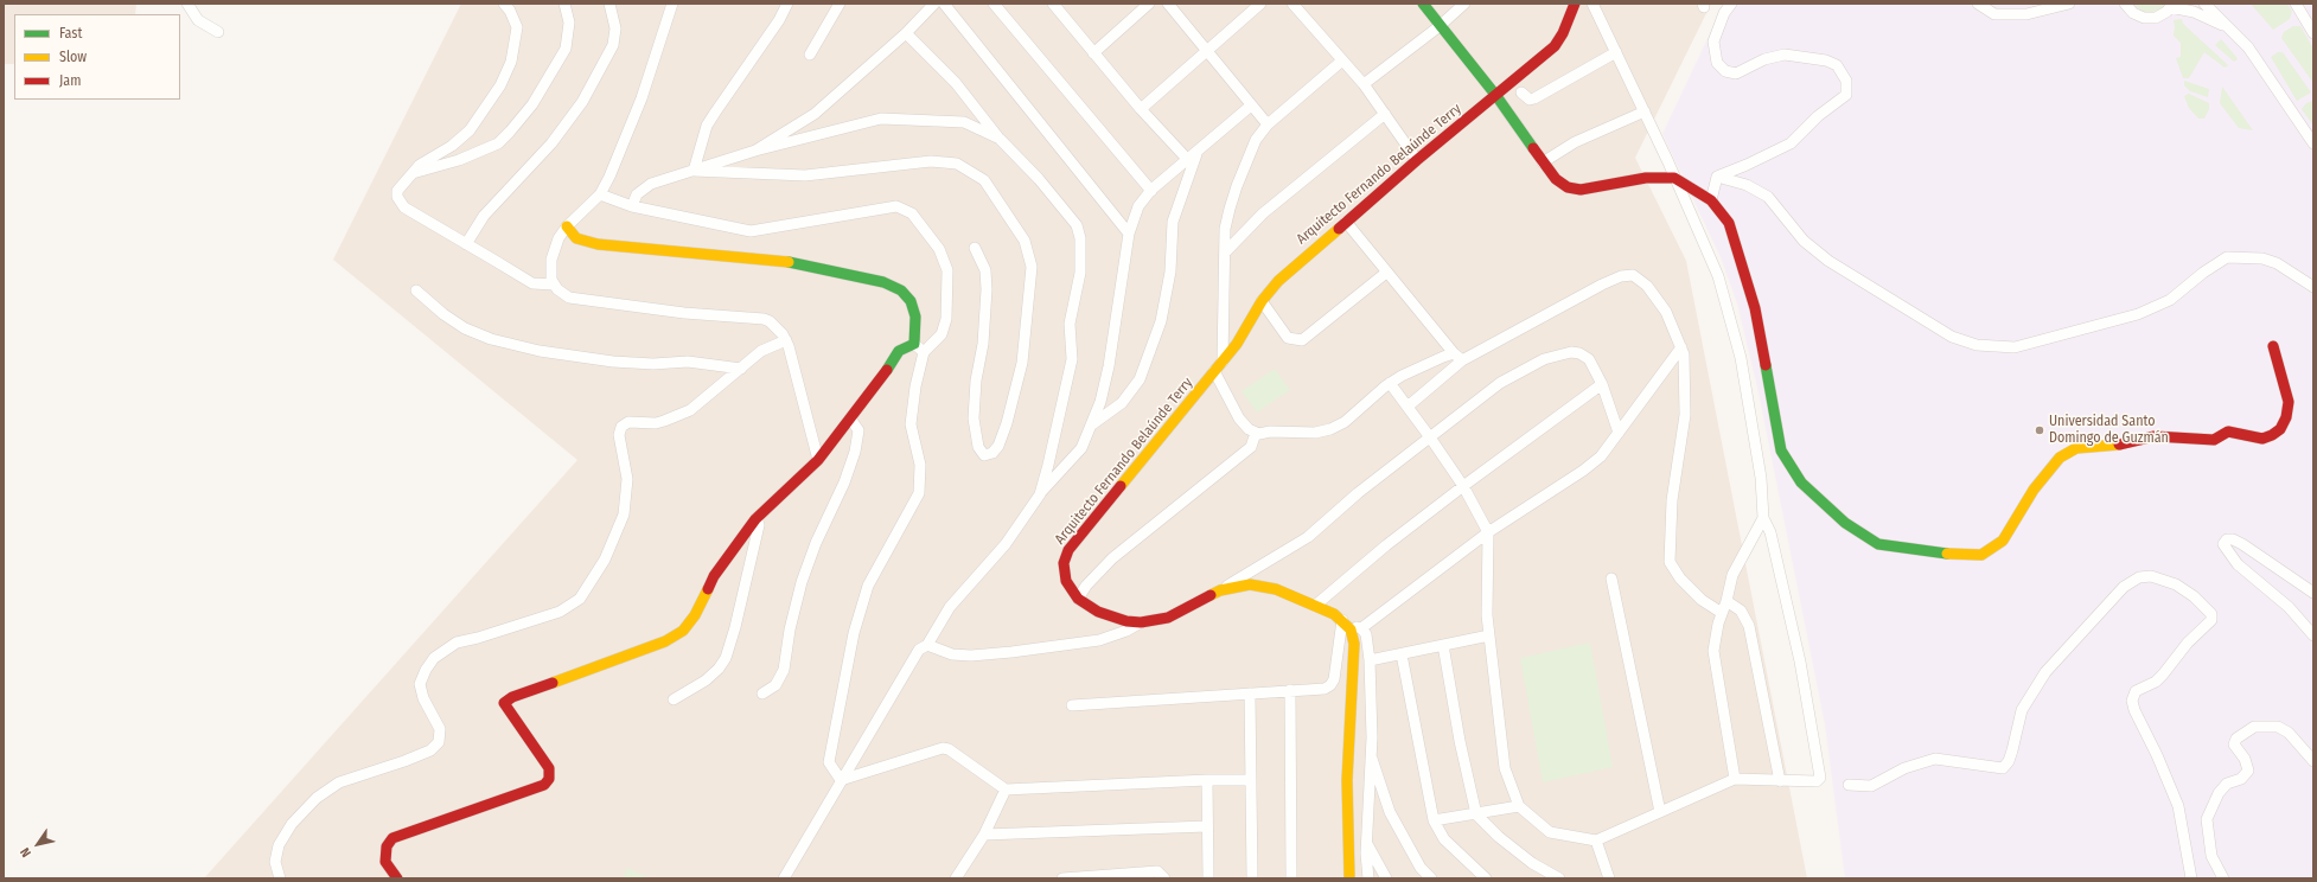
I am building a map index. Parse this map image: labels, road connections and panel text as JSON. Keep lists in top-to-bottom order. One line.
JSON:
{"streets":{"street":["Arquitecto Fernando Belaúnde Terry"]},"places":["Universidad Santo Domingo de Guzmán"],"legend":["Fast","Slow","Jam"],"north":"bottom left"}
